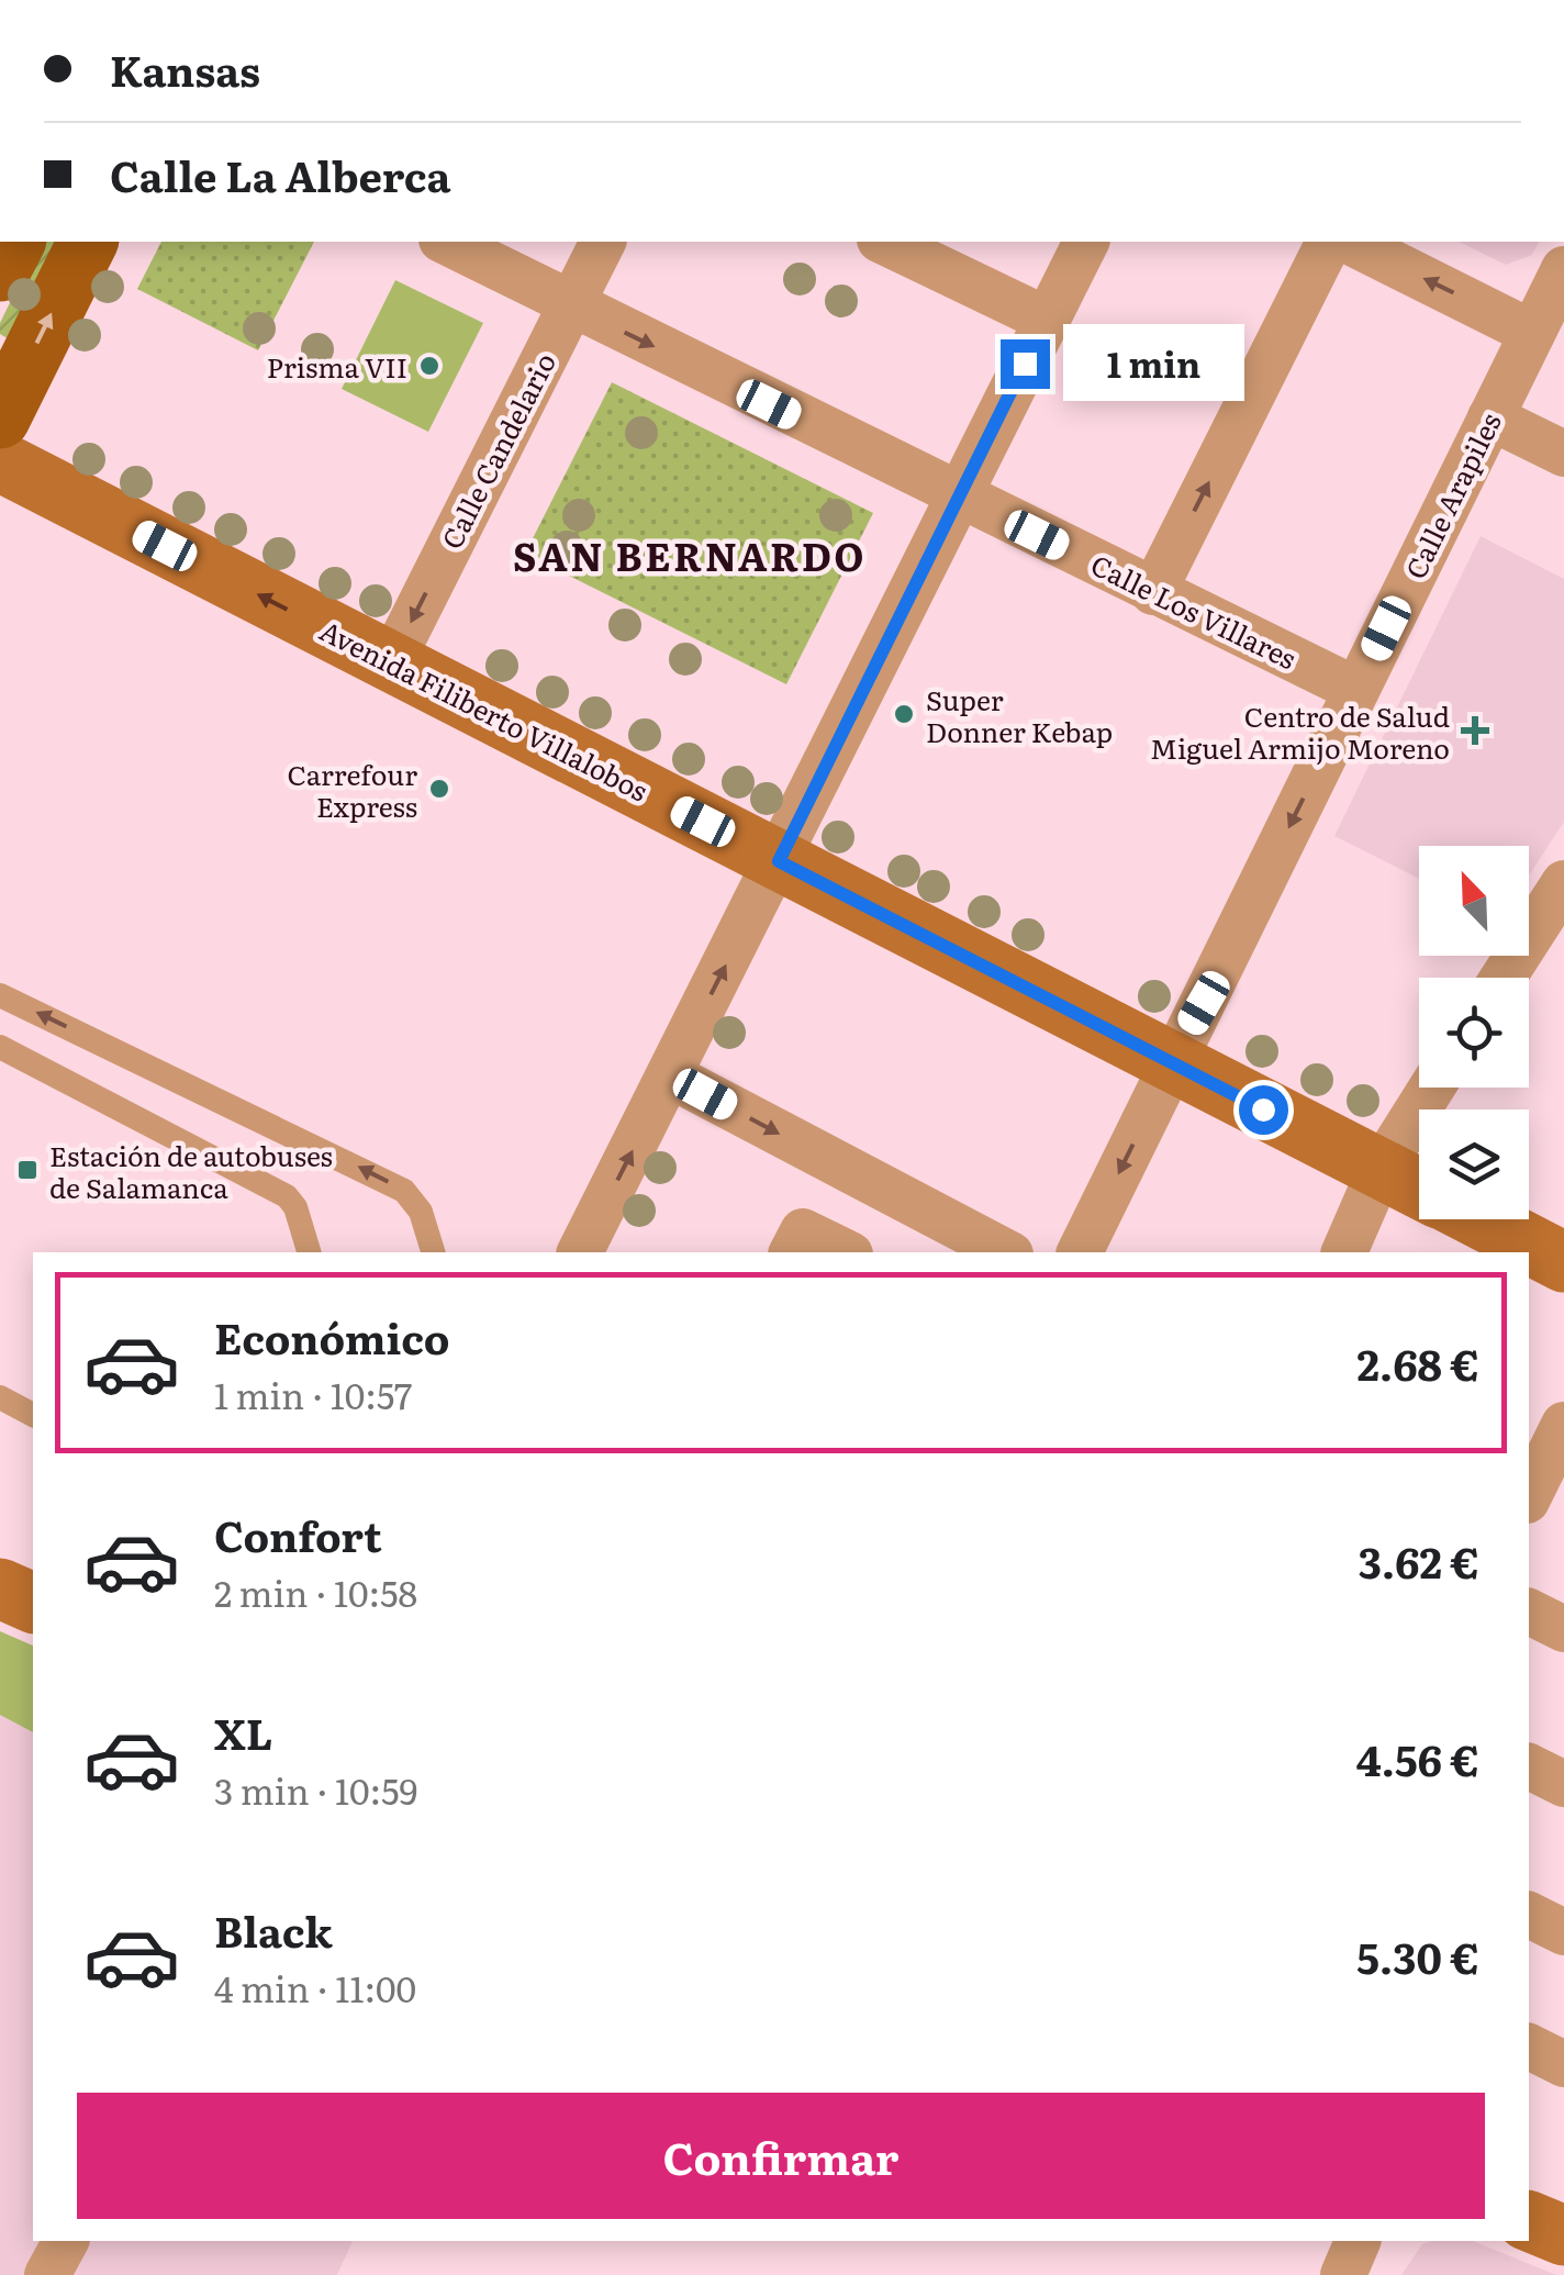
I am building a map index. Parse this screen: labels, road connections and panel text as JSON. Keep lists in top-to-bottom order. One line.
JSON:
{"streets":{"main road":["Avenida Filiberto Villalobos"],"street":["Calle Candelario","Calle Arapiles","Calle Los Villares"]},"crossings":[["Calle Candelario","Calle Los Villares"],["Calle Candelario","Avenida Filiberto Villalobos"],["Calle Arapiles","Calle Los Villares"],["Calle Arapiles","Avenida Filiberto Villalobos"]],"one_way":["Calle Candelario"],"districts":["SAN BERNARDO"],"places":{"other":["Prisma VII","Super Donner Kebap","Carrefour Express"],"health":["Centro de Salud Miguel Armijo Moreno"],"transit":["Estación de autobuses de Salamanca"]},"north":"top left","page":{"banner":["Kansas","Calle La Alberca"],"bubble":"1 min","list":[{"name":"Económico","note":"1 min · 10:57","value":"2.68 €"},{"name":"Confort","note":"2 min · 10:58","value":"3.62 €"},{"name":"XL","note":"3 min · 10:59","value":"4.56 €"},{"name":"Black","note":"4 min · 11:00","value":"5.30 €"}],"buttons":"Confirmar"}}
